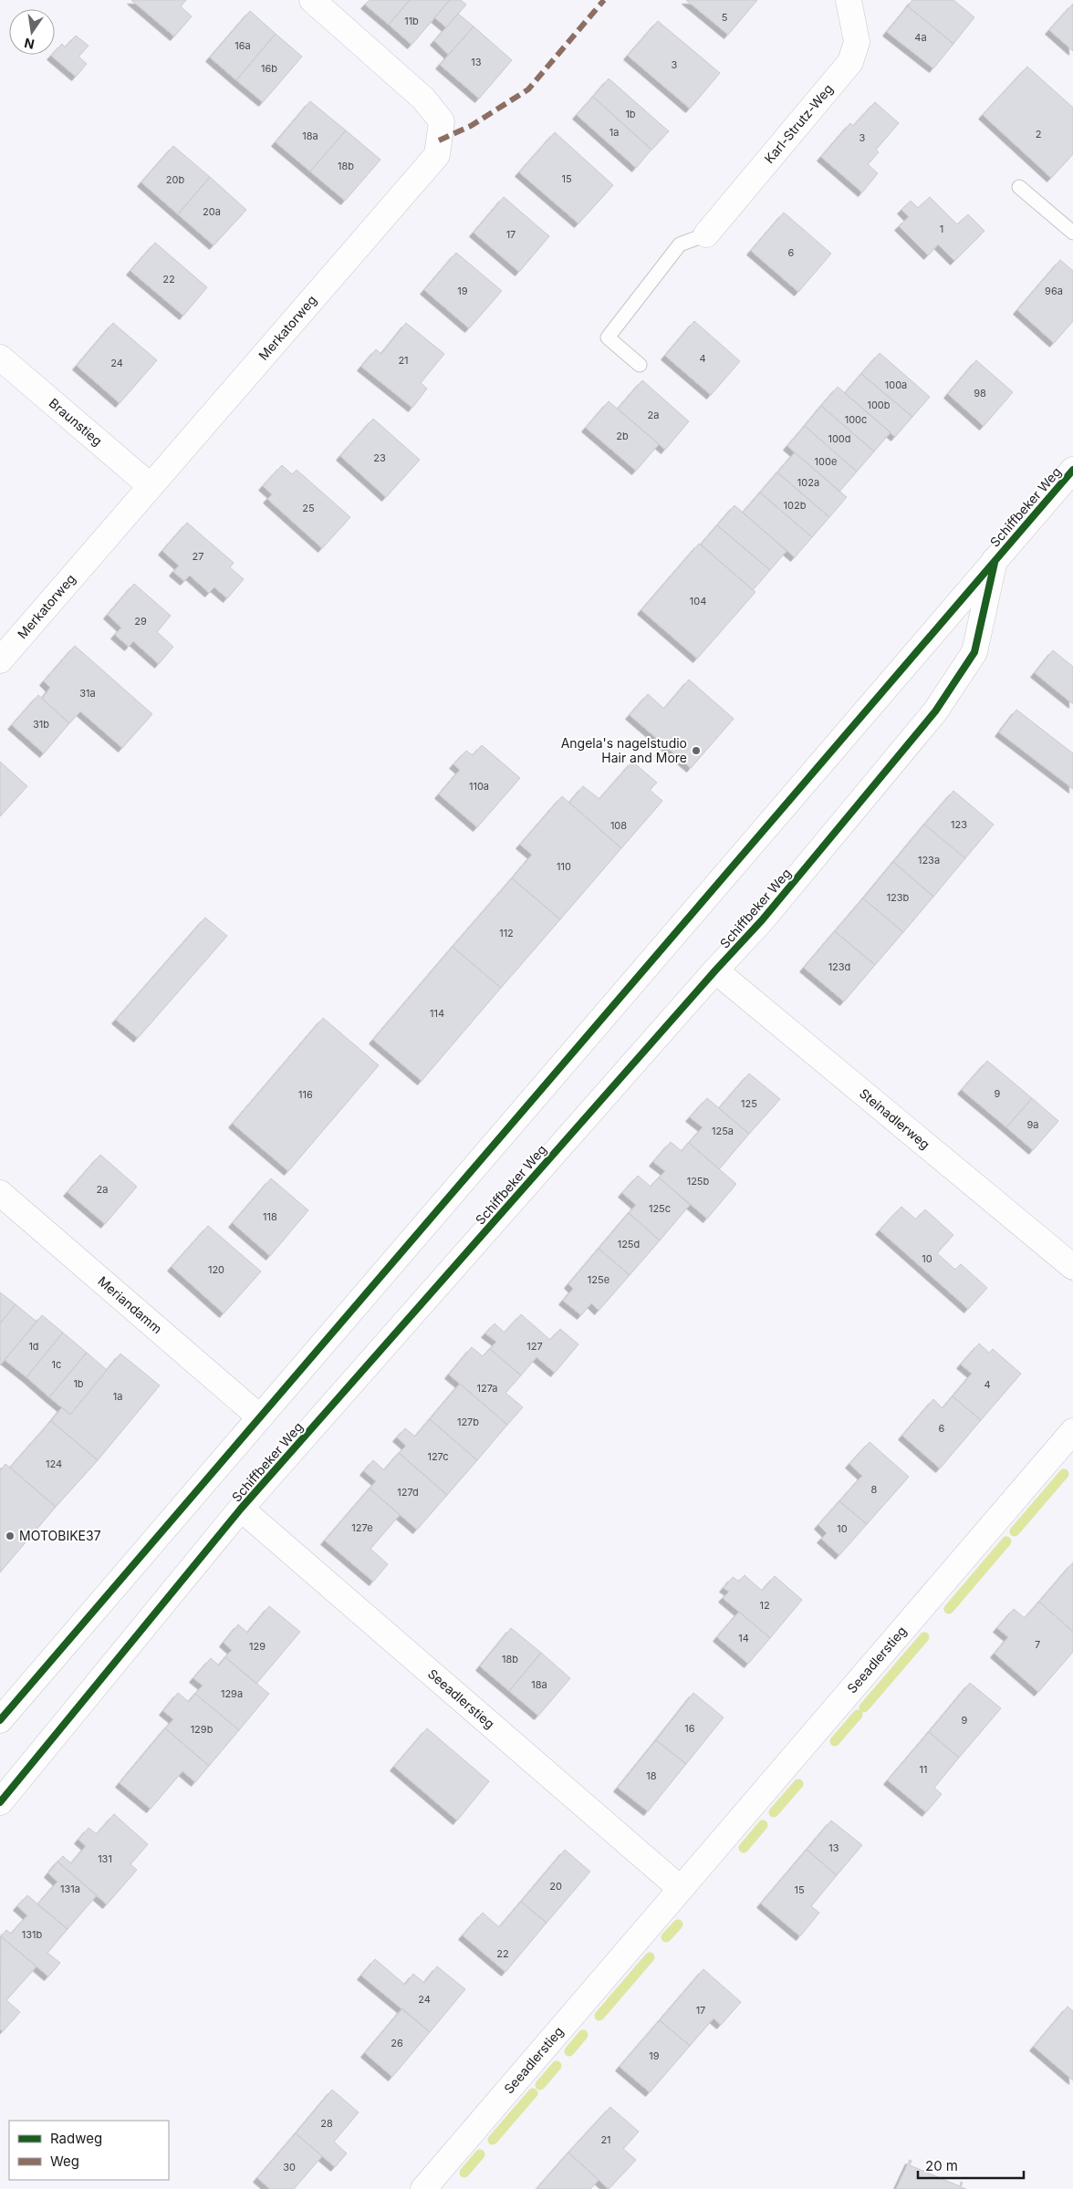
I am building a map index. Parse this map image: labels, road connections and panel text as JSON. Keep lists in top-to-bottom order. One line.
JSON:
{"streets":{"street":["Karl-Strutz-Weg","Merkatorweg","Braunstieg","Schiffbeker Weg","Steinadlerweg","Meriandamm","Seeadlerstieg"]},"crossings":[["Merkatorweg","Braunstieg"],["Schiffbeker Weg","Steinadlerweg"],["Schiffbeker Weg","Meriandamm"],["Schiffbeker Weg","Seeadlerstieg"]],"places":["Angela's nagelstudio Hair and More","MOTOBIKE37"],"house_numbers":["5","11b","4a","16a","13","3","16b","1b","1a","2","18a","3","18b","15","20b","20a","1","17","6","22","19","96a","4","21","24","100a","98","100b","2a","100c","2b","100d","23","100e","102a","102b","25","27","104","29","31a","31b","110a","123","108","123a","110","123b","112","123d","114","9","116","125","9a","125a","125b","2a","125c","118","125d","10","120","125e","1d","127","1c","1b","4","127a","1a","127b","6","127c","124","8","127d","127e","10","12","14","7","129","18b","18a","129a","9","16","129b","11","18","13","131","20","131a","15","131b","22","24","17","26","19","28","21","30"],"legend":["Radweg","Weg"],"scale_bar":"20 m","north":"bottom"}
